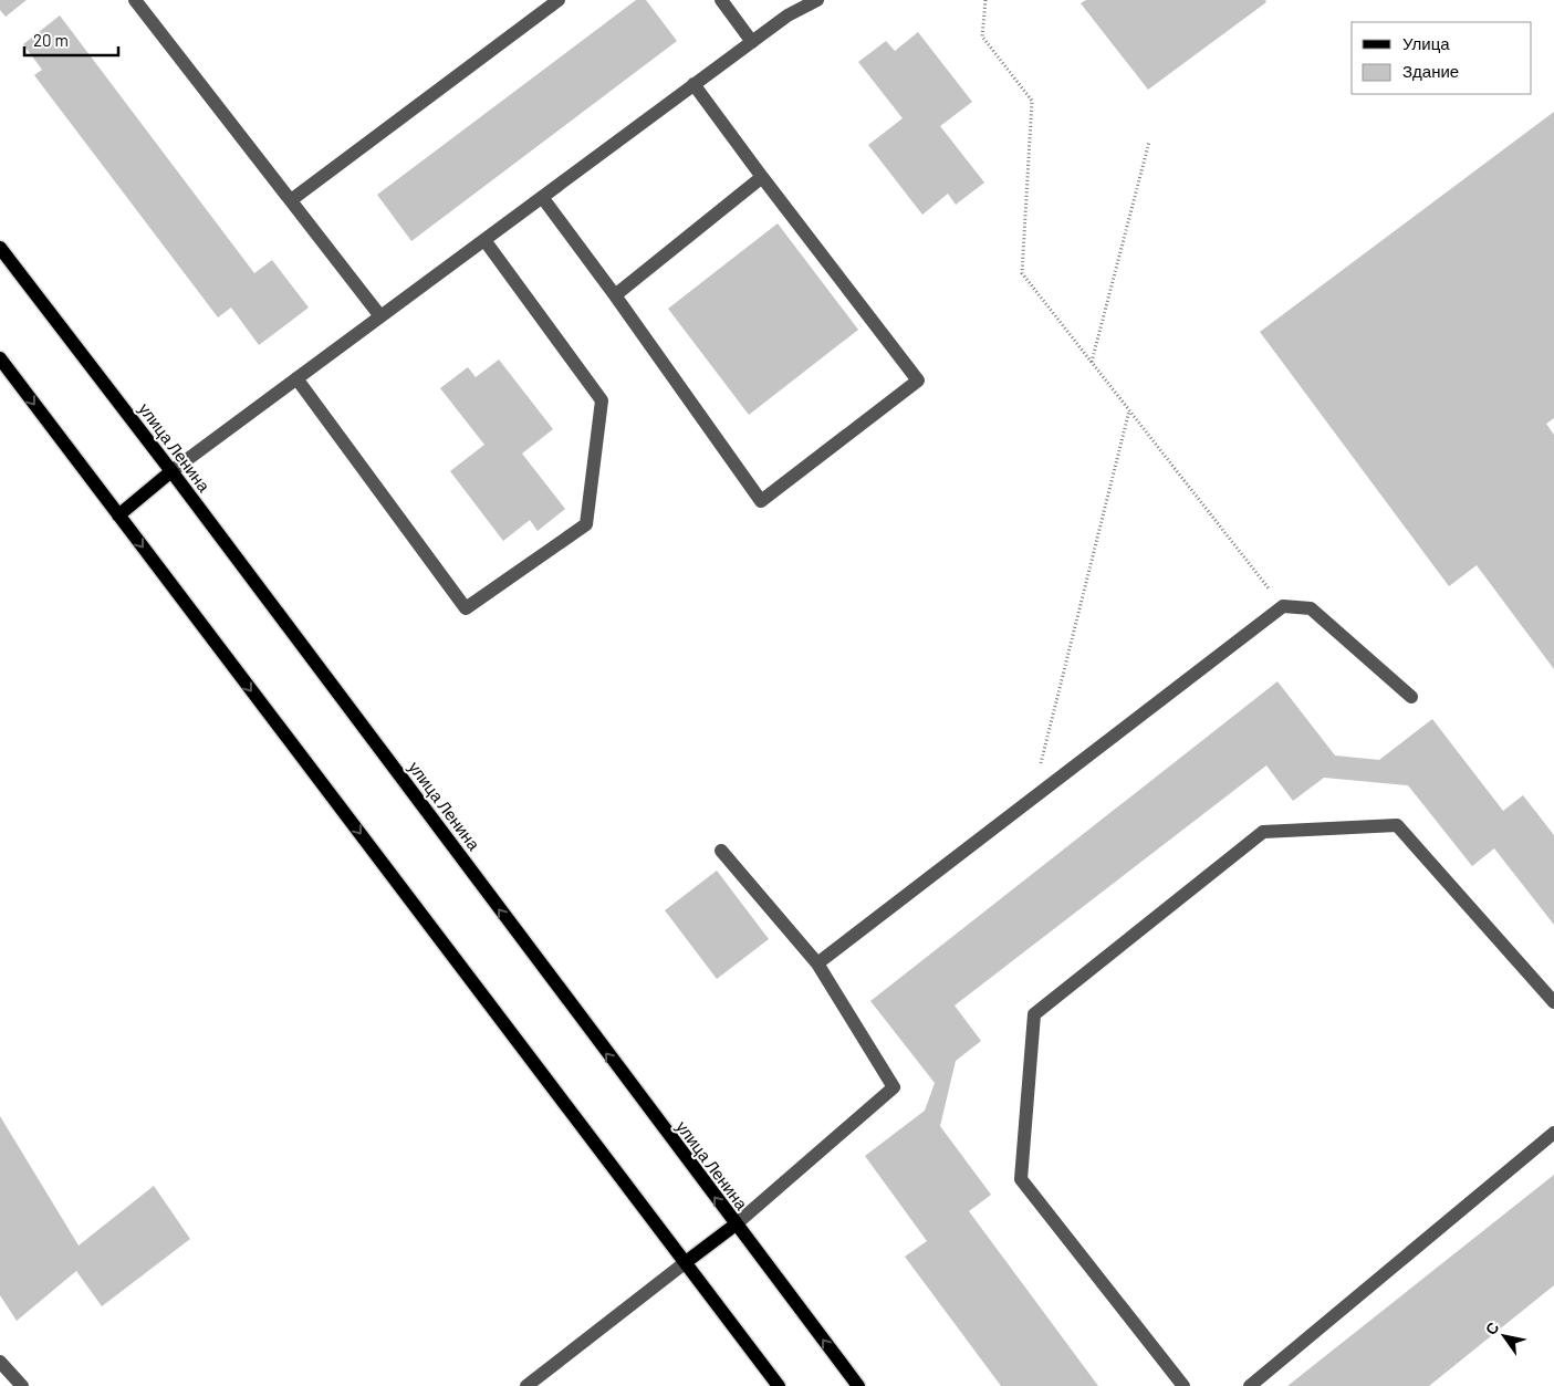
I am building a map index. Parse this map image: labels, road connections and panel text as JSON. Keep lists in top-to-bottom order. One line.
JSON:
{"streets":{"main road":["улица Ленина"]},"legend":["Улица","Здание"],"scale_bar":"20 m","north":"top left"}
